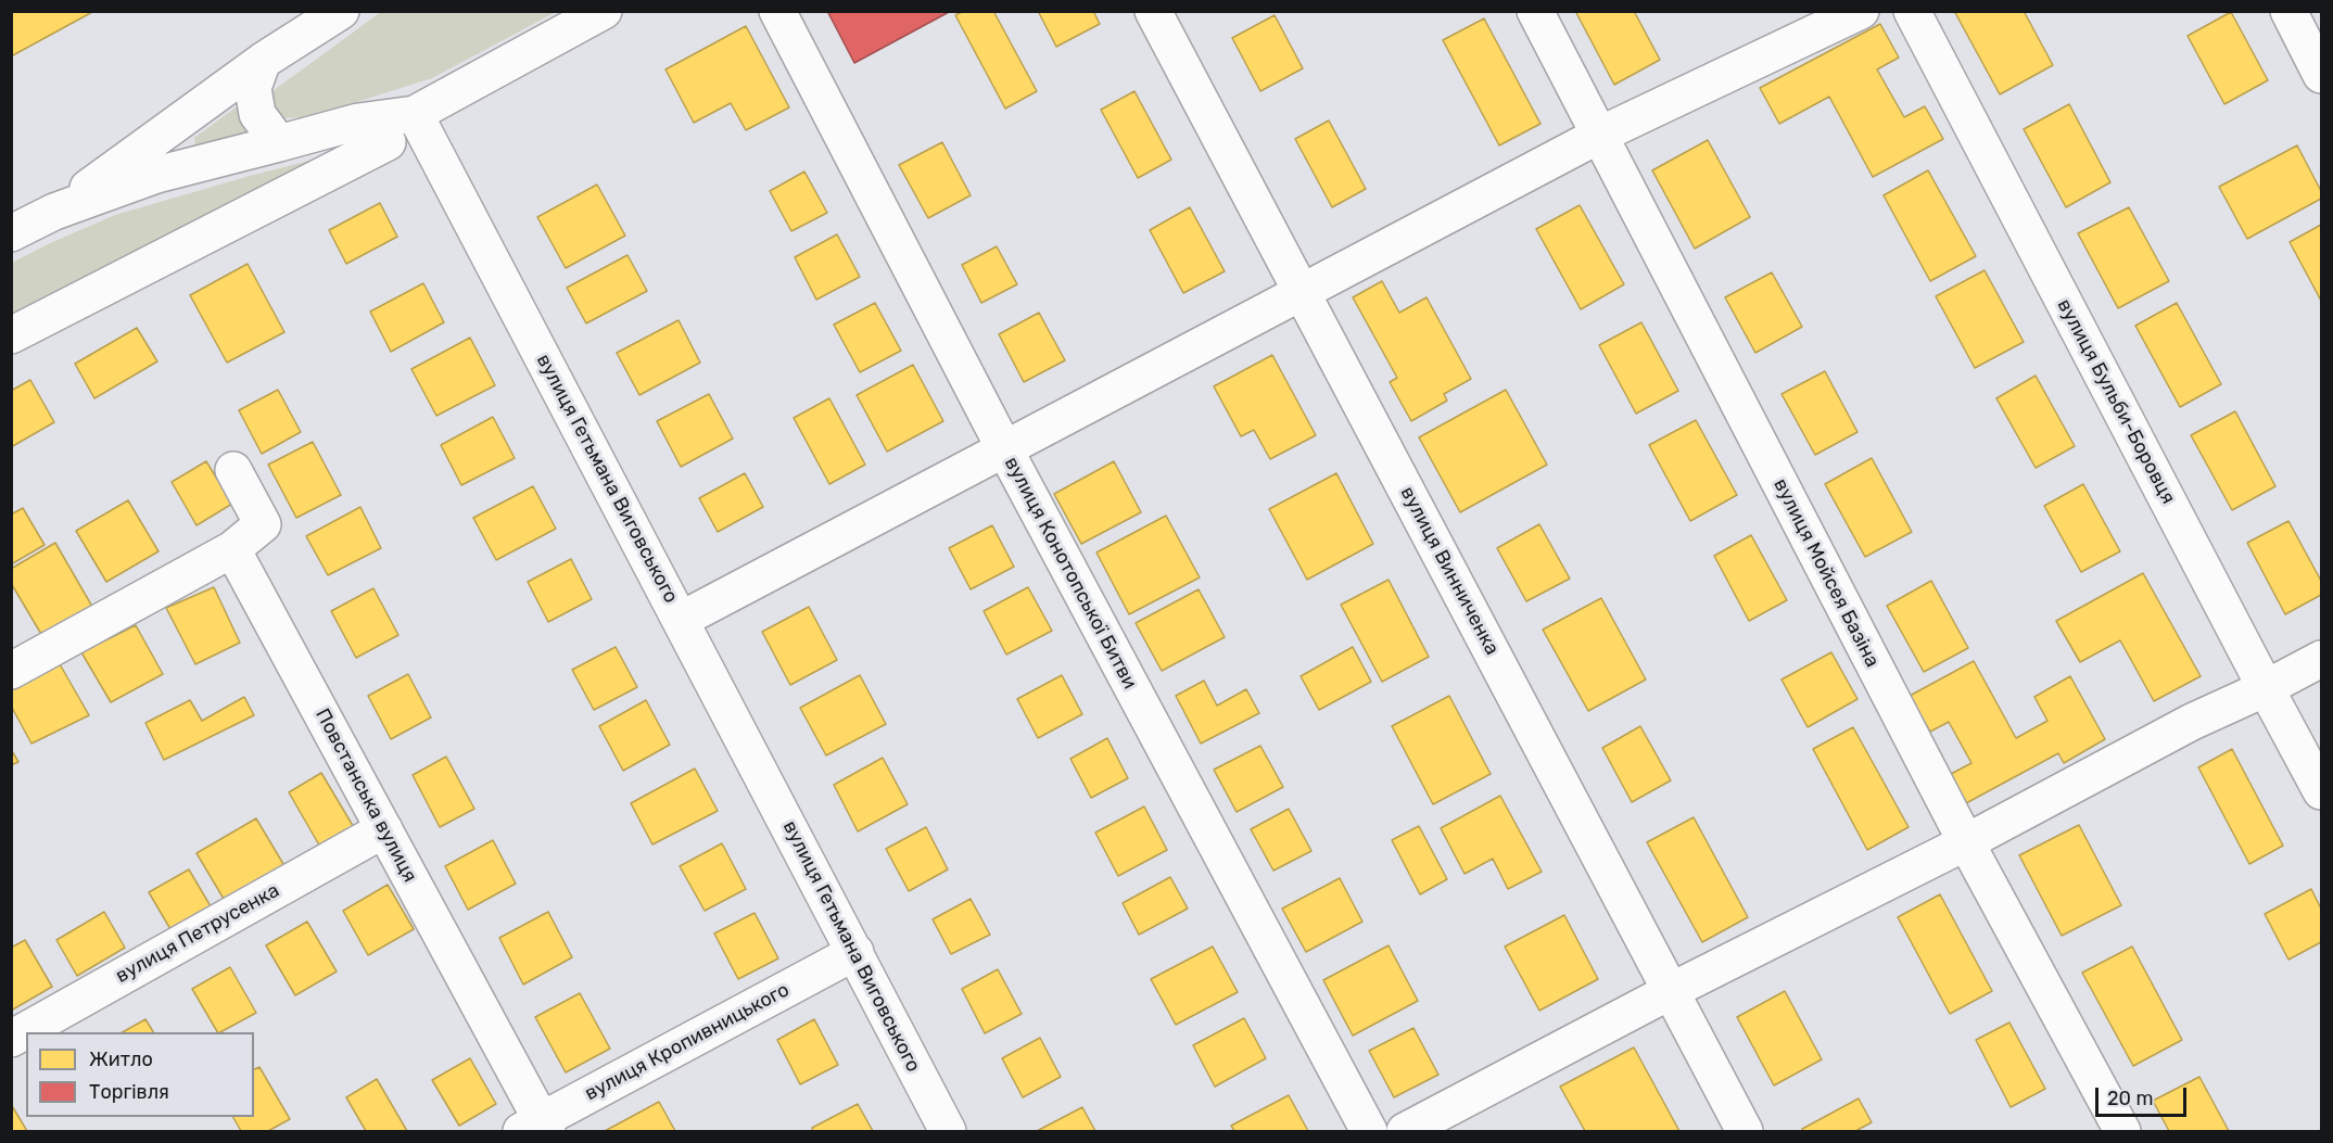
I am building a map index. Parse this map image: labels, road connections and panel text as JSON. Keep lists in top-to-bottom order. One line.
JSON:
{"streets":{"street":["вулиця Бульби-Боровця","вулиця Гетьмана Виговського","вулиця Винниченка","вулиця Конотопської Битви","вулиця Мойсея Базіна","Повстанська вулиця","вулиця Петрусенка","вулиця Кропивницького"]},"crossings":[["вулиця Гетьмана Виговського","вулиця Кропивницького"],["Повстанська вулиця","вулиця Петрусенка"],["Повстанська вулиця","вулиця Кропивницького"]],"legend":["Житло","Торгівля"],"scale_bar":"20 m"}
